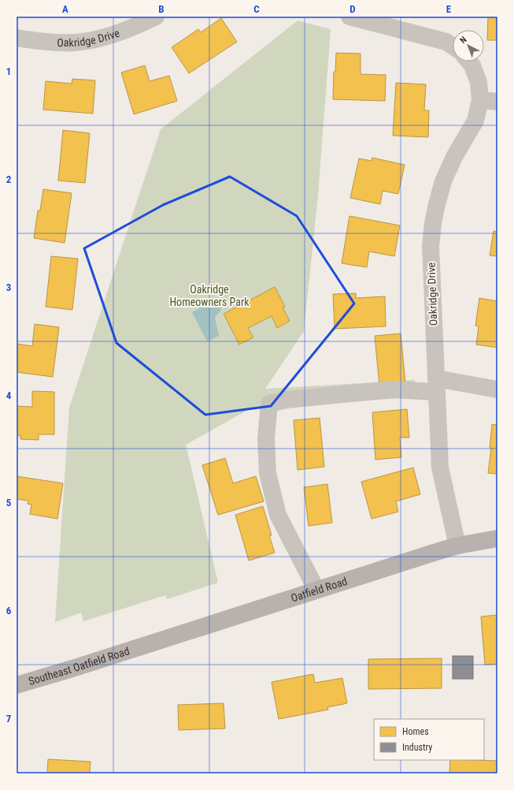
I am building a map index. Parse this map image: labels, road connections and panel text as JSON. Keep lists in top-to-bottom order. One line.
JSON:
{"streets":{"main road":["Oatfield Road","Southeast Oatfield Road"],"street":["Oakridge Drive"]},"crossings":[["Oakridge Drive","Oatfield Road"],["Oatfield Road","Southeast Oatfield Road"]],"parks":["Oakridge Homeowners Park"],"legend":["Homes","Industry"],"north":"top left","grid":{"columns":["A","B","C","D","E"],"rows":["1","2","3","4","5","6","7"]}}
